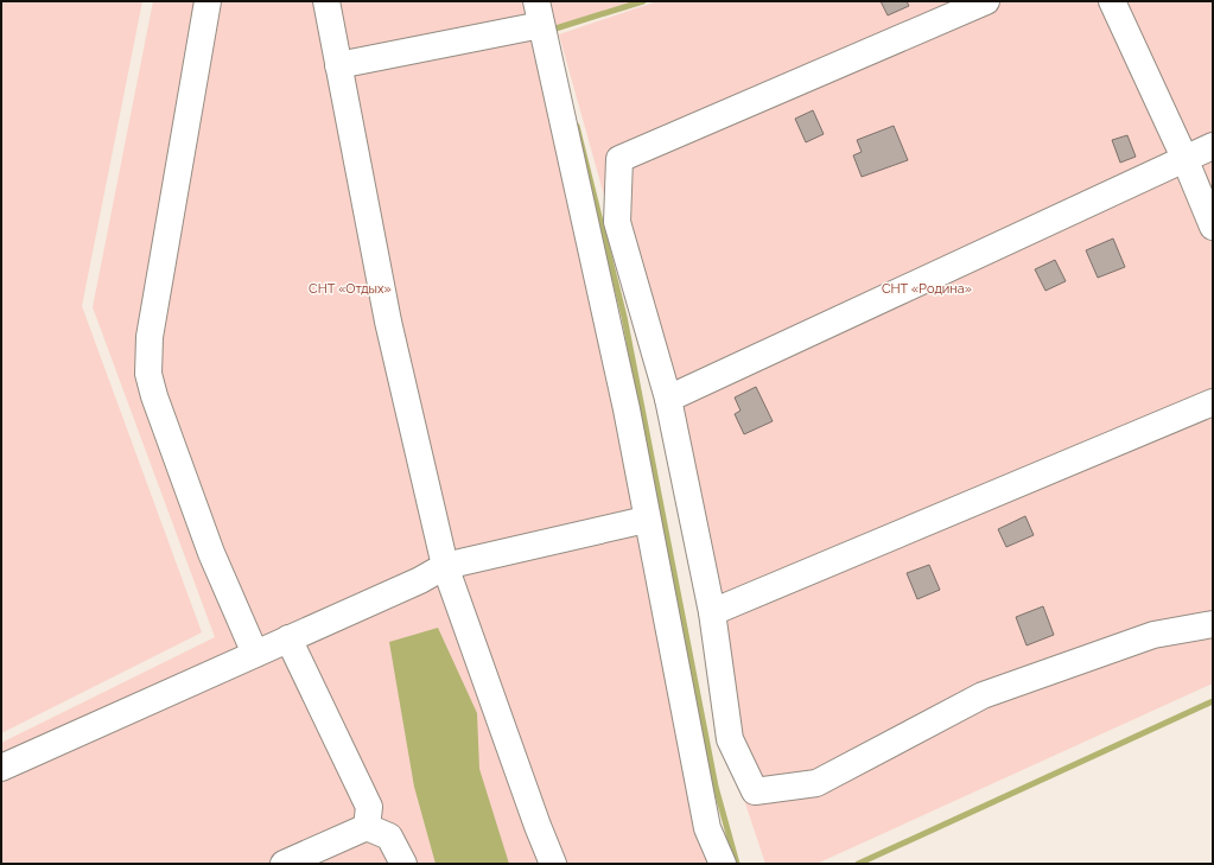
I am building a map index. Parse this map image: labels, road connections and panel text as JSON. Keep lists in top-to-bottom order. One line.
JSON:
{"parks":["СНТ «Отдых»","СНТ «Родина»"]}
